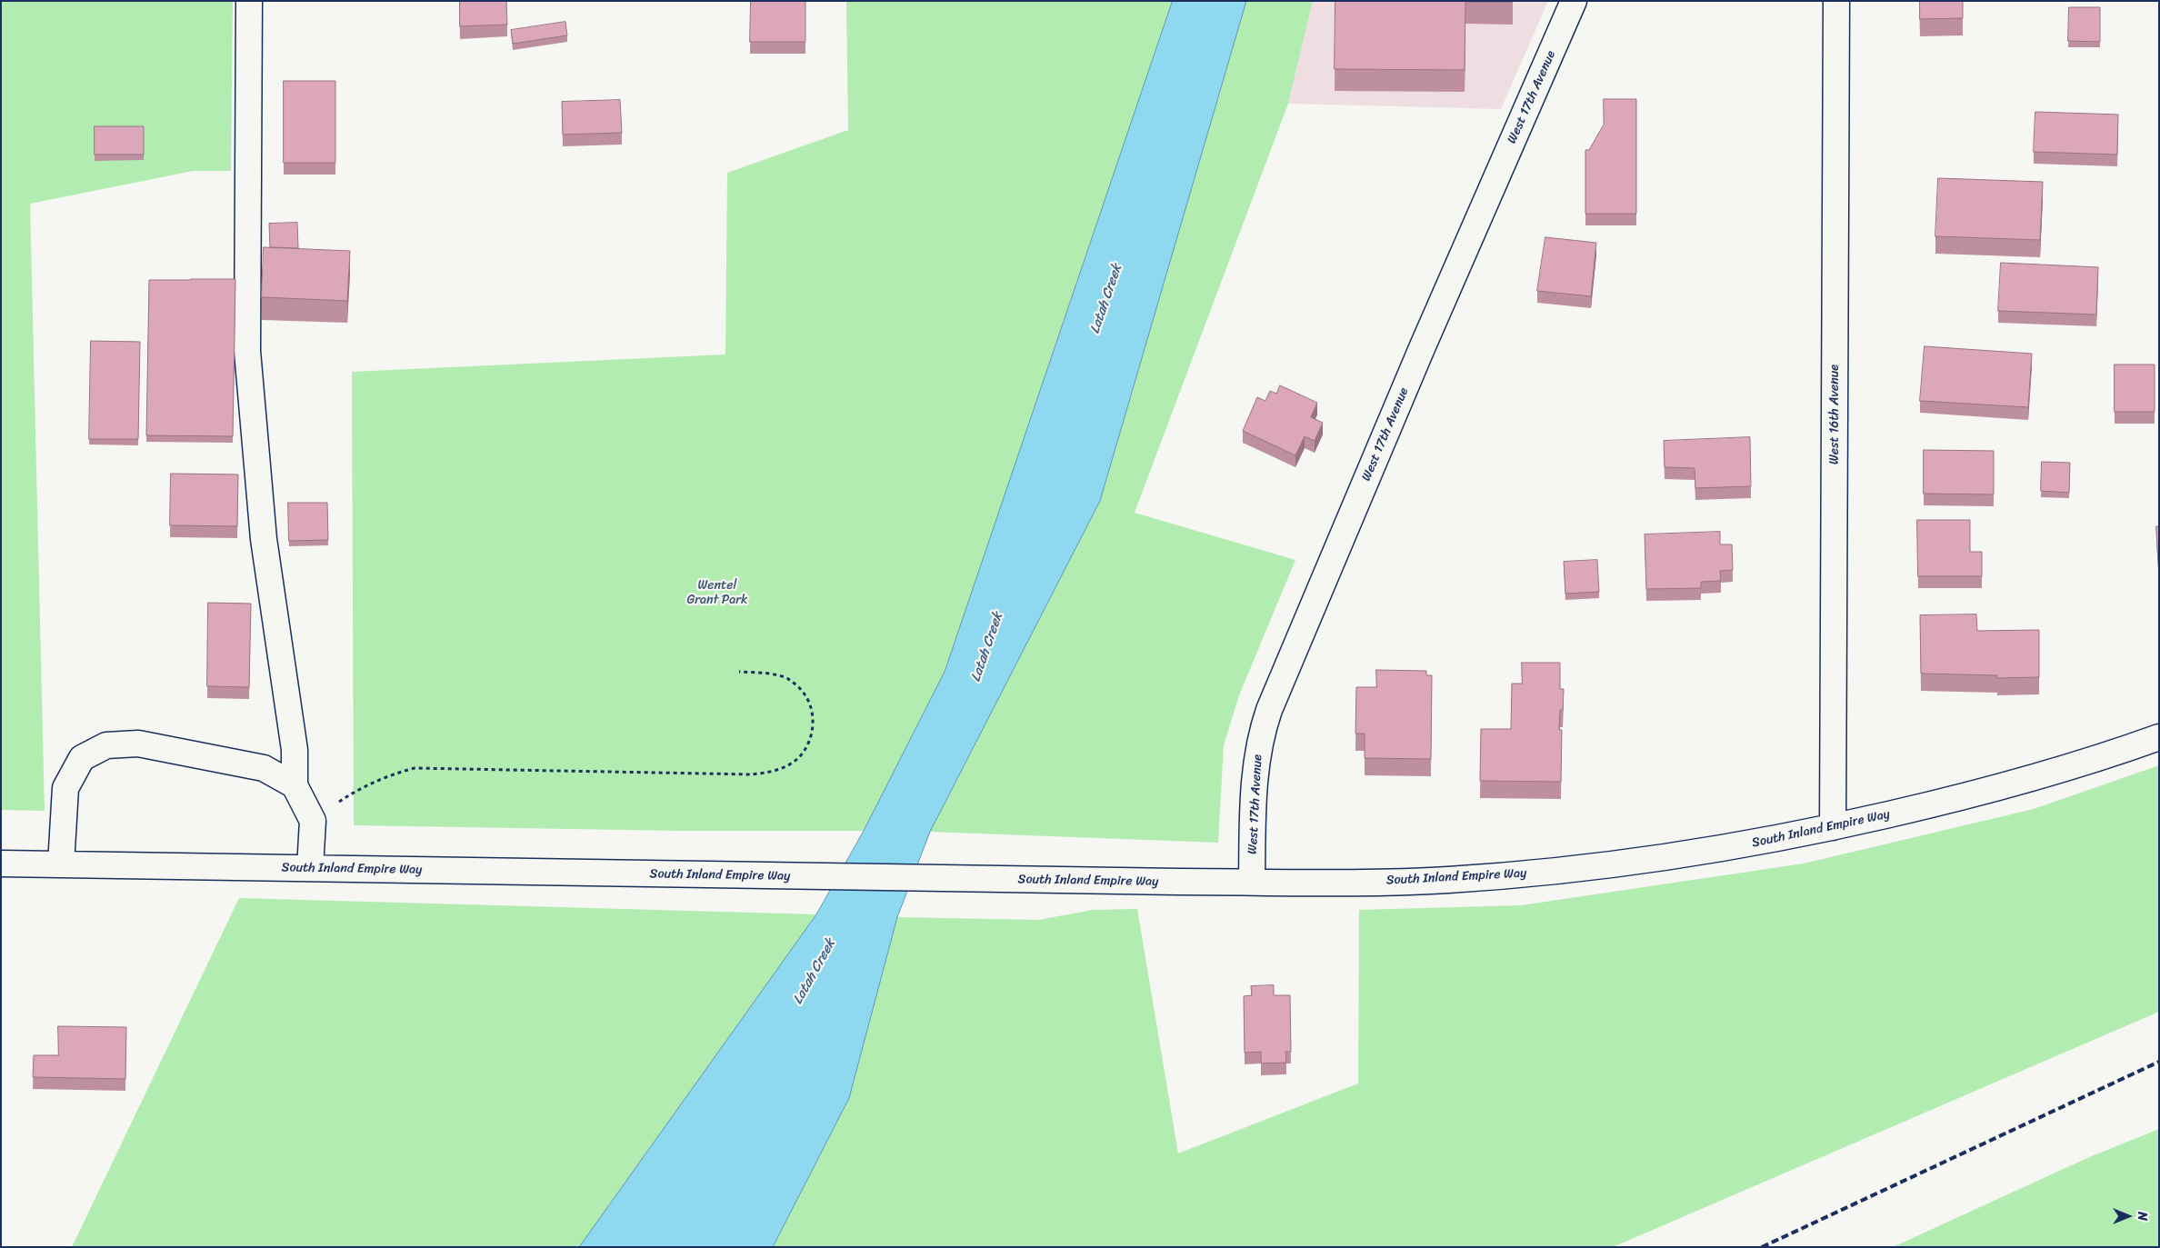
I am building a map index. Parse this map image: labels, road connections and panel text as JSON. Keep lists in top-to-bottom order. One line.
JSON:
{"streets":{"street":["West 17th Avenue","West 16th Avenue","South Inland Empire Way"]},"crossings":[["West 17th Avenue","South Inland Empire Way"],["West 16th Avenue","South Inland Empire Way"]],"water":["Latah Creek"],"parks":["Wentel Grant Park"],"north":"right"}
